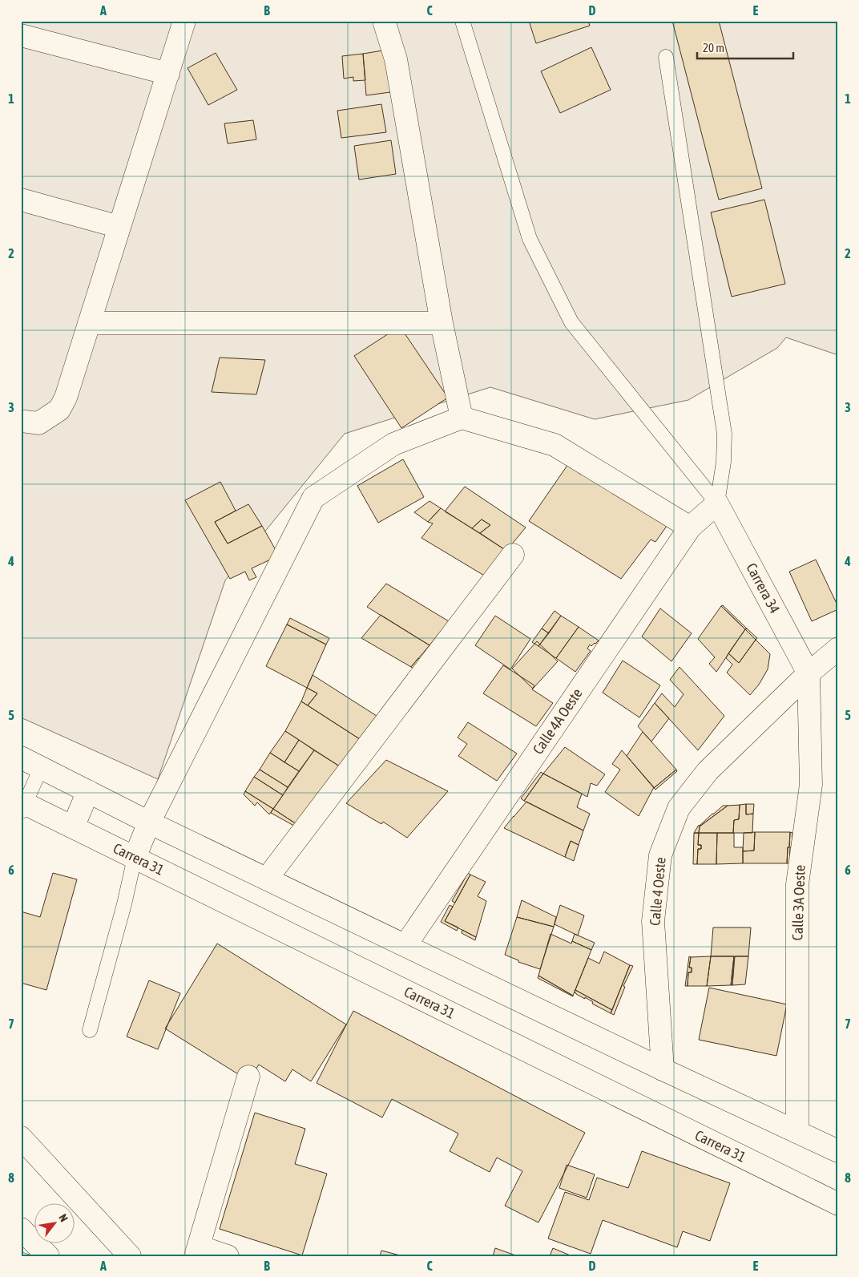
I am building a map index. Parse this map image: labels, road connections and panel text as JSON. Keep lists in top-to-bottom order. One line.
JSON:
{"streets":{"main road":["Carrera 34","Calle 4A Oeste","Carrera 31","Calle 4 Oeste","Calle 3A Oeste"]},"crossings":[["Carrera 34","Calle 4A Oeste"],["Carrera 34","Calle 4 Oeste"],["Carrera 34","Calle 3A Oeste"],["Calle 4 Oeste","Calle 3A Oeste"]],"scale_bar":"20 m","north":"top right","grid":{"columns":["A","B","C","D","E"],"rows":["1","2","3","4","5","6","7","8"]}}
